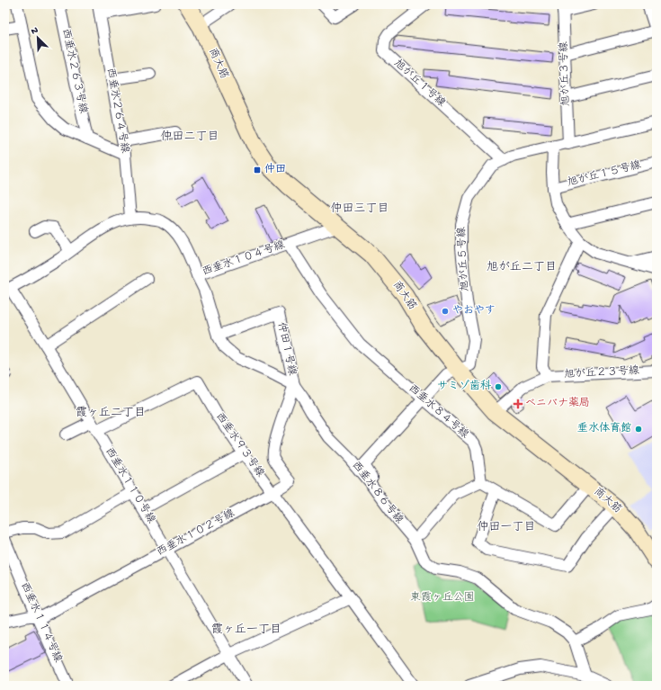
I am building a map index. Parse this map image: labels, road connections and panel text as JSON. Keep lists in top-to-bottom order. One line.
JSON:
{"streets":{"street":["商大筋","西垂水２６３号線","旭が丘３号線","旭が丘１号線","西垂水２６４号線","旭が丘１５号線","西垂水１０４号線","旭が丘５号線","仲田１号線","旭が丘２３号線","西垂水８４号線","西垂水９３号線","西垂水１１０号線","西垂水８６号線","西垂水１０２号線","西垂水１１４号線"]},"crossings":[["商大筋","西垂水１０４号線"],["商大筋","旭が丘５号線"],["旭が丘３号線","旭が丘５号線"],["旭が丘１号線","旭が丘５号線"],["西垂水２６４号線","西垂水１０４号線"],["西垂水１０４号線","西垂水８４号線"],["西垂水１０４号線","西垂水１１０号線"],["西垂水１０４号線","西垂水８６号線"],["仲田１号線","西垂水８６号線"],["仲田１号線","西垂水１０２号線"],["西垂水９３号線","西垂水１１０号線"],["西垂水９３号線","西垂水１０２号線"],["西垂水１１０号線","西垂水１０２号線"],["西垂水８６号線","西垂水１０２号線"],["西垂水１０２号線","西垂水１１４号線"]],"districts":["仲田二丁目","仲田三丁目","旭が丘二丁目","霞ヶ丘二丁目","仲田一丁目","霞ヶ丘一丁目"],"parks":["東霞ヶ丘公園"],"places":{"transit":["仲田"],"other":["やおやす","サミゾ歯科","垂水体育館"],"health":["ベニバナ薬局"]},"north":"top left"}
